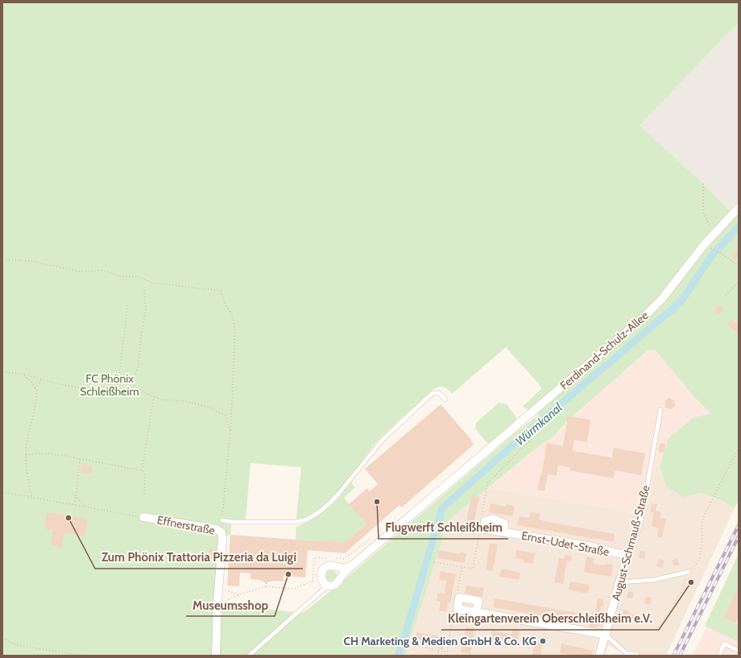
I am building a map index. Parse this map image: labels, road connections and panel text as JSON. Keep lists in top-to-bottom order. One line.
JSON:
{"streets":{"street":["Ferdinand-Schulz-Allee","Effnerstraße","August-Schmauß-Straße","Ernst-Udet-Straße"]},"crossings":[["August-Schmauß-Straße","Ernst-Udet-Straße"]],"water":["Würmkanal"],"parks":["FC Phönix Schleißheim"],"places":["Flugwerft Schleißheim","Zum Phönix Trattoria Pizzeria da Luigi","Museumsshop","Kleingartenverein Oberschleißheim e.V.","CH Marketing & Medien GmbH & Co. KG"]}
